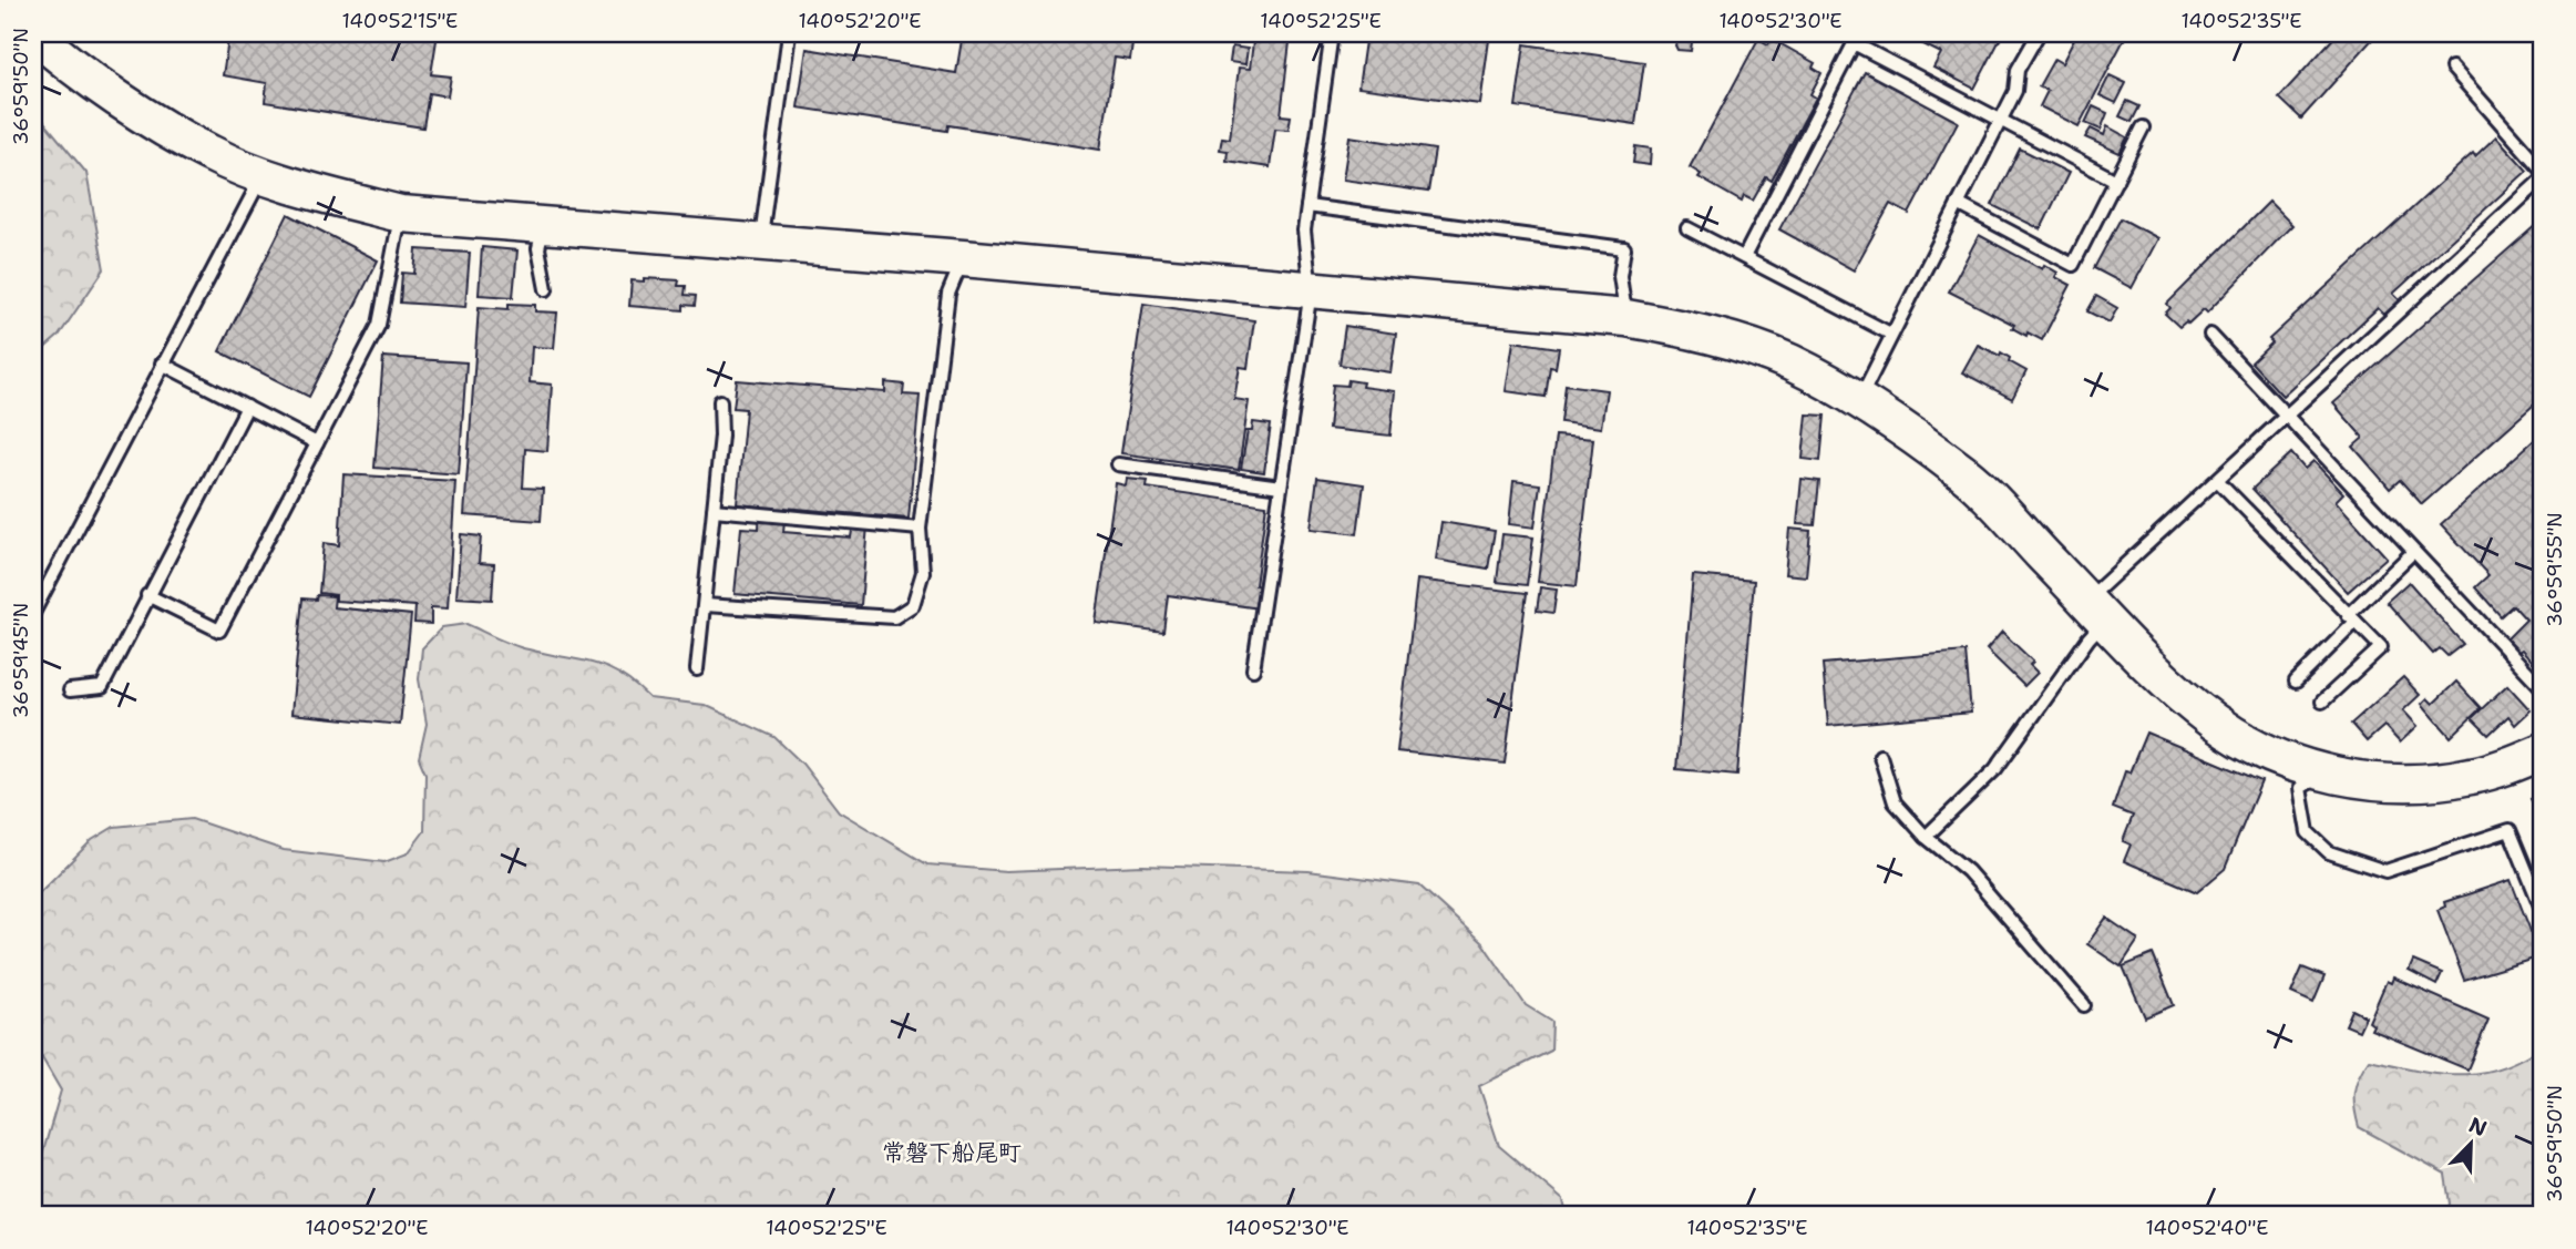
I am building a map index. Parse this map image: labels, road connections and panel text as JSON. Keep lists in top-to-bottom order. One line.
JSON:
{"districts":["常磐下船尾町"],"north":"top right","coordinates":["140°52'15\"E","140°52'20\"E","140°52'25\"E","140°52'30\"E","140°52'35\"E","36°59'50\"N","36°59'55\"N","36°59'45\"N","140°52'40\"E"]}
